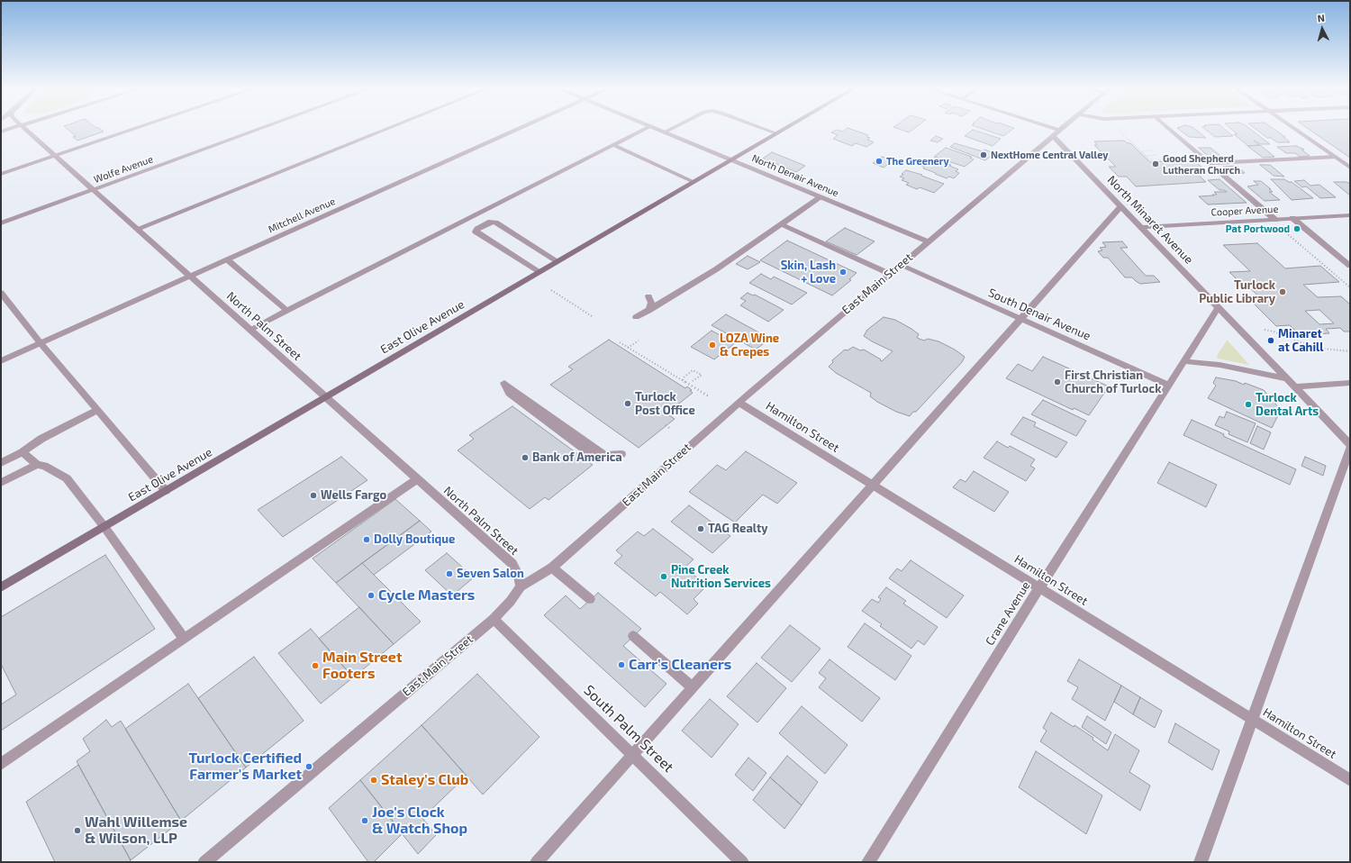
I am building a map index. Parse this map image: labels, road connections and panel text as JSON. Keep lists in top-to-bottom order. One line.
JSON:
{"streets":{"street":["Wolfe Avenue","North Denair Avenue","Cooper Avenue","Mitchell Avenue","North Minaret Avenue","East Main Street","South Denair Avenue","North Palm Street","East Olive Avenue","Hamilton Street","Crane Avenue","South Palm Street"]},"crossings":[["Wolfe Avenue","North Palm Street"],["North Denair Avenue","East Main Street"],["North Denair Avenue","East Olive Avenue"],["Cooper Avenue","North Minaret Avenue"],["Mitchell Avenue","North Palm Street"],["North Minaret Avenue","East Main Street"],["North Minaret Avenue","Crane Avenue"],["East Main Street","South Denair Avenue"],["East Main Street","North Palm Street"],["East Main Street","Hamilton Street"],["East Main Street","South Palm Street"],["South Denair Avenue","Crane Avenue"],["North Palm Street","East Olive Avenue"],["Hamilton Street","Crane Avenue"]],"places":["NextHome Central Valley","The Greenery","Good Shepherd Lutheran Church","Pat Portwood","Skin, Lash + Love","Turlock Public Library","Minaret at Cahill","LOZA Wine & Crepes","First Christian Church of Turlock","Turlock Post Office","Turlock Dental Arts","Bank of America","Wells Fargo","TAG Realty","Dolly Boutique","Seven Salon","Pine Creek Nutrition Services","Cycle Masters","Carr's Cleaners","Main Street Footers","Turlock Certified Farmer's Market","Staley's Club","Joe's Clock & Watch Shop","Wahl Willemse & Wilson, LLP"],"north":"top"}
